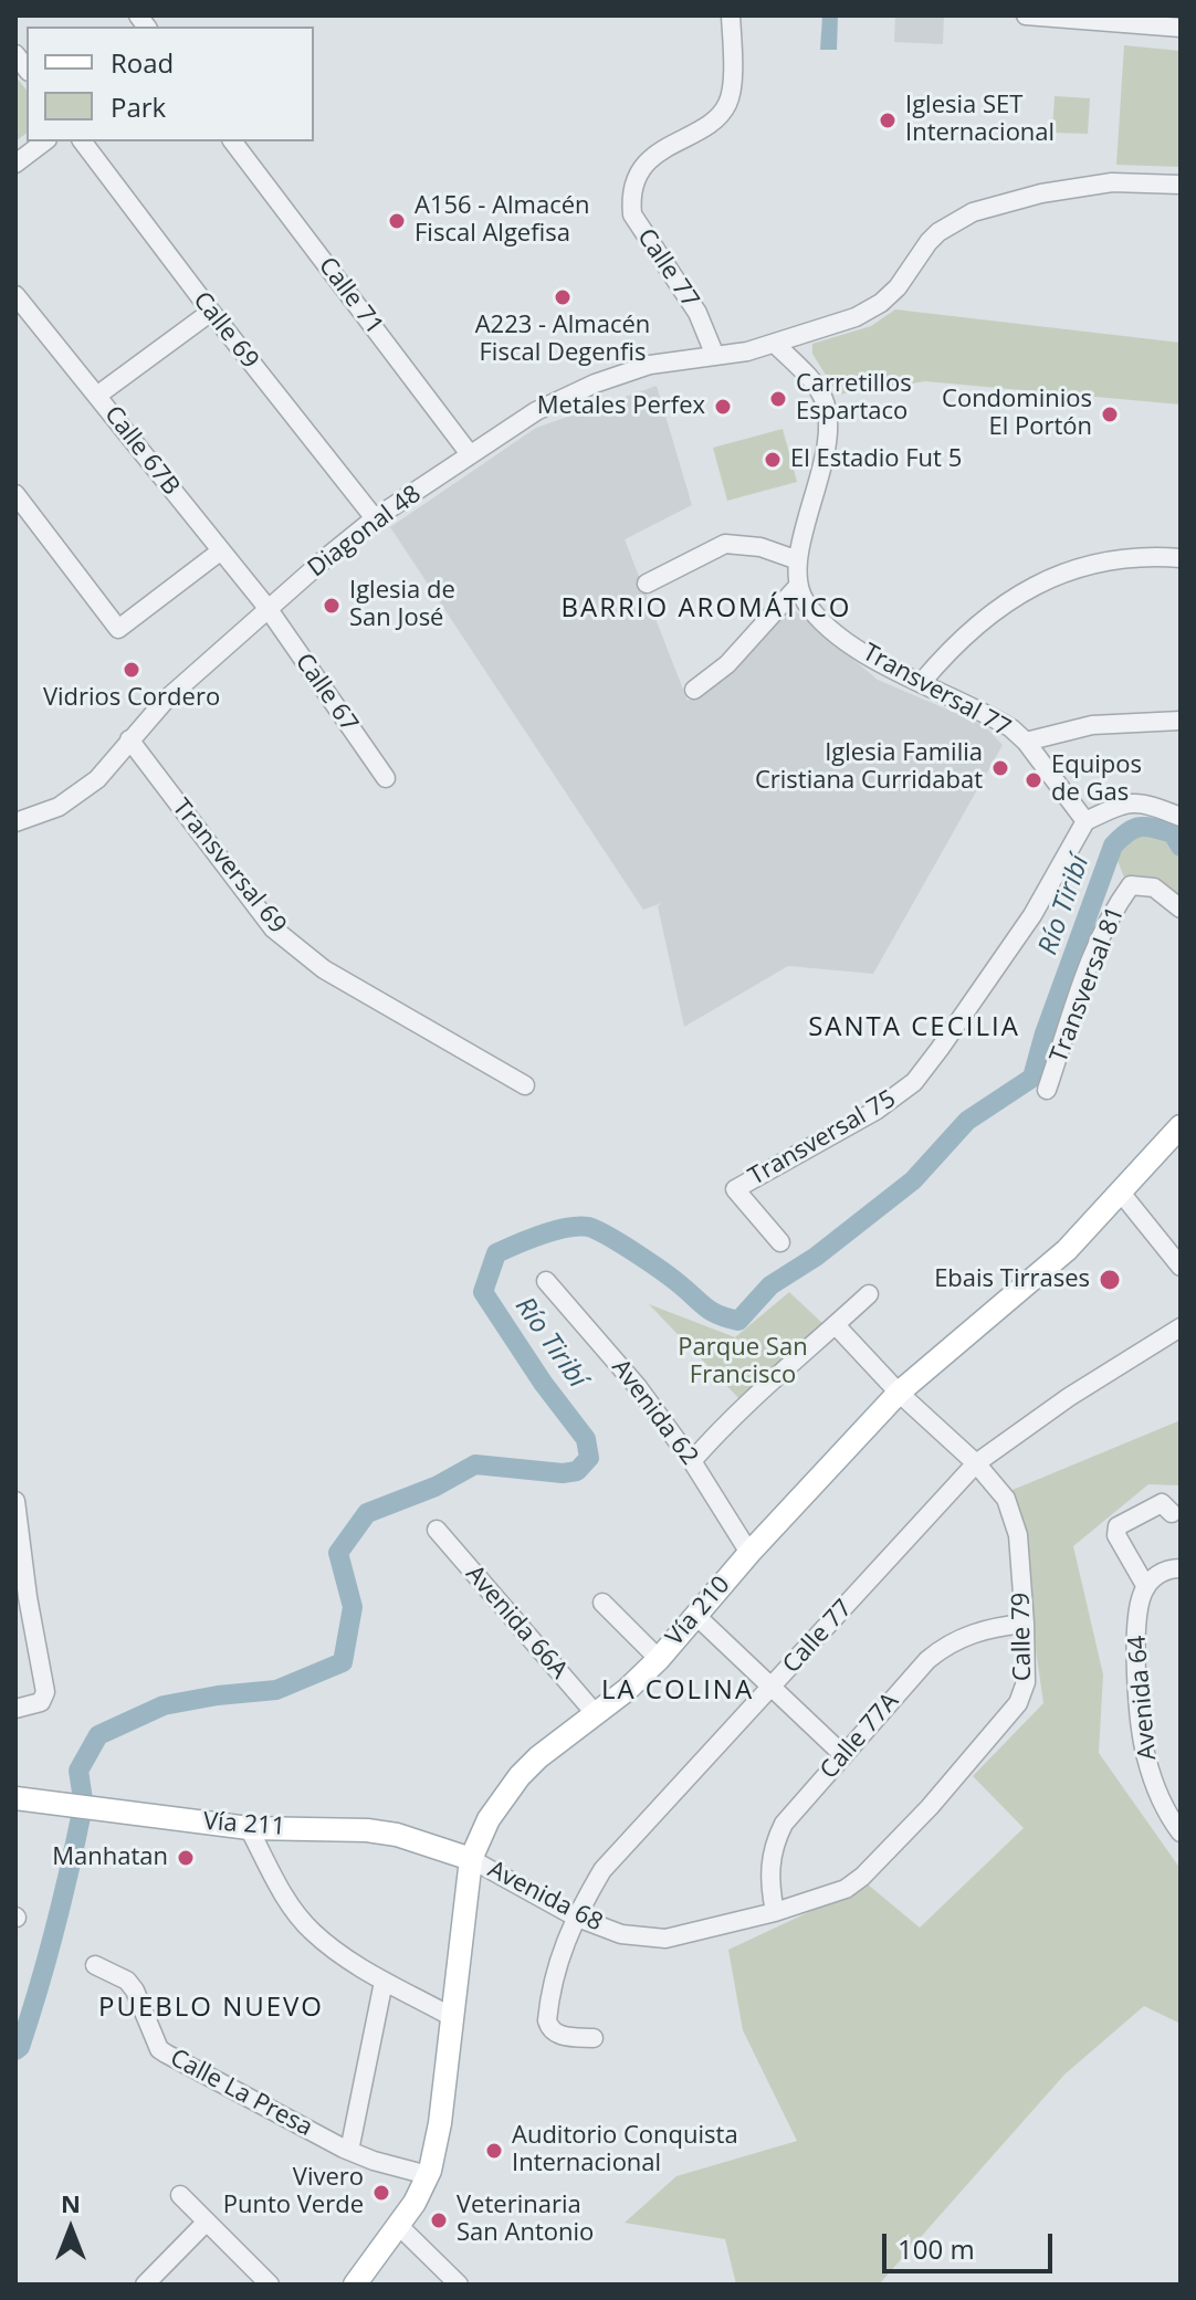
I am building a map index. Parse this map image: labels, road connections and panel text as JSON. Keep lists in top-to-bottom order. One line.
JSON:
{"streets":{"main road":["Vía 210","Vía 211"],"street":["Calle 77","Calle 71","Calle 69","Calle 67B","Diagonal 48","Transversal 77","Calle 67","Transversal 69","Transversal 81","Transversal 75","Avenida 62","Avenida 66A","Calle 79","Avenida 64","Calle 77A","Avenida 68","Calle La Presa"]},"crossings":[["Calle 77","Diagonal 48"],["Calle 77","Calle 79"],["Calle 77","Avenida 68"],["Calle 71","Diagonal 48"],["Calle 69","Diagonal 48"],["Calle 67B","Diagonal 48"],["Calle 67B","Calle 67"],["Diagonal 48","Calle 67"],["Diagonal 48","Transversal 69"],["Transversal 77","Transversal 75"],["Avenida 62","Vía 210"],["Vía 210","Avenida 66A"],["Vía 210","Calle 79"],["Vía 210","Vía 211"],["Vía 210","Avenida 68"],["Vía 210","Calle La Presa"],["Calle 79","Calle 77A"],["Calle 79","Avenida 68"],["Calle 77A","Avenida 68"],["Vía 211","Avenida 68"]],"districts":["BARRIO AROMÁTICO","SANTA CECILIA","LA COLINA","PUEBLO NUEVO"],"water":["Río Tiribí"],"parks":["Parque San Francisco"],"places":["Iglesia SET Internacional","A156 - Almacén Fiscal Algefisa","A223 - Almacén Fiscal Degenfis","Carretillos Espartaco","Metales Perfex","Condominios El Portón","El Estadio Fut 5","Iglesia de San José","Vidrios Cordero","Iglesia Familia Cristiana Curridabat","Equipos de Gas","Ebais Tirrases","Manhatan","Auditorio Conquista Internacional","Vivero Punto Verde","Veterinaria San Antonio"],"legend":["Road","Park"],"scale_bar":"100 m","north":"top"}
